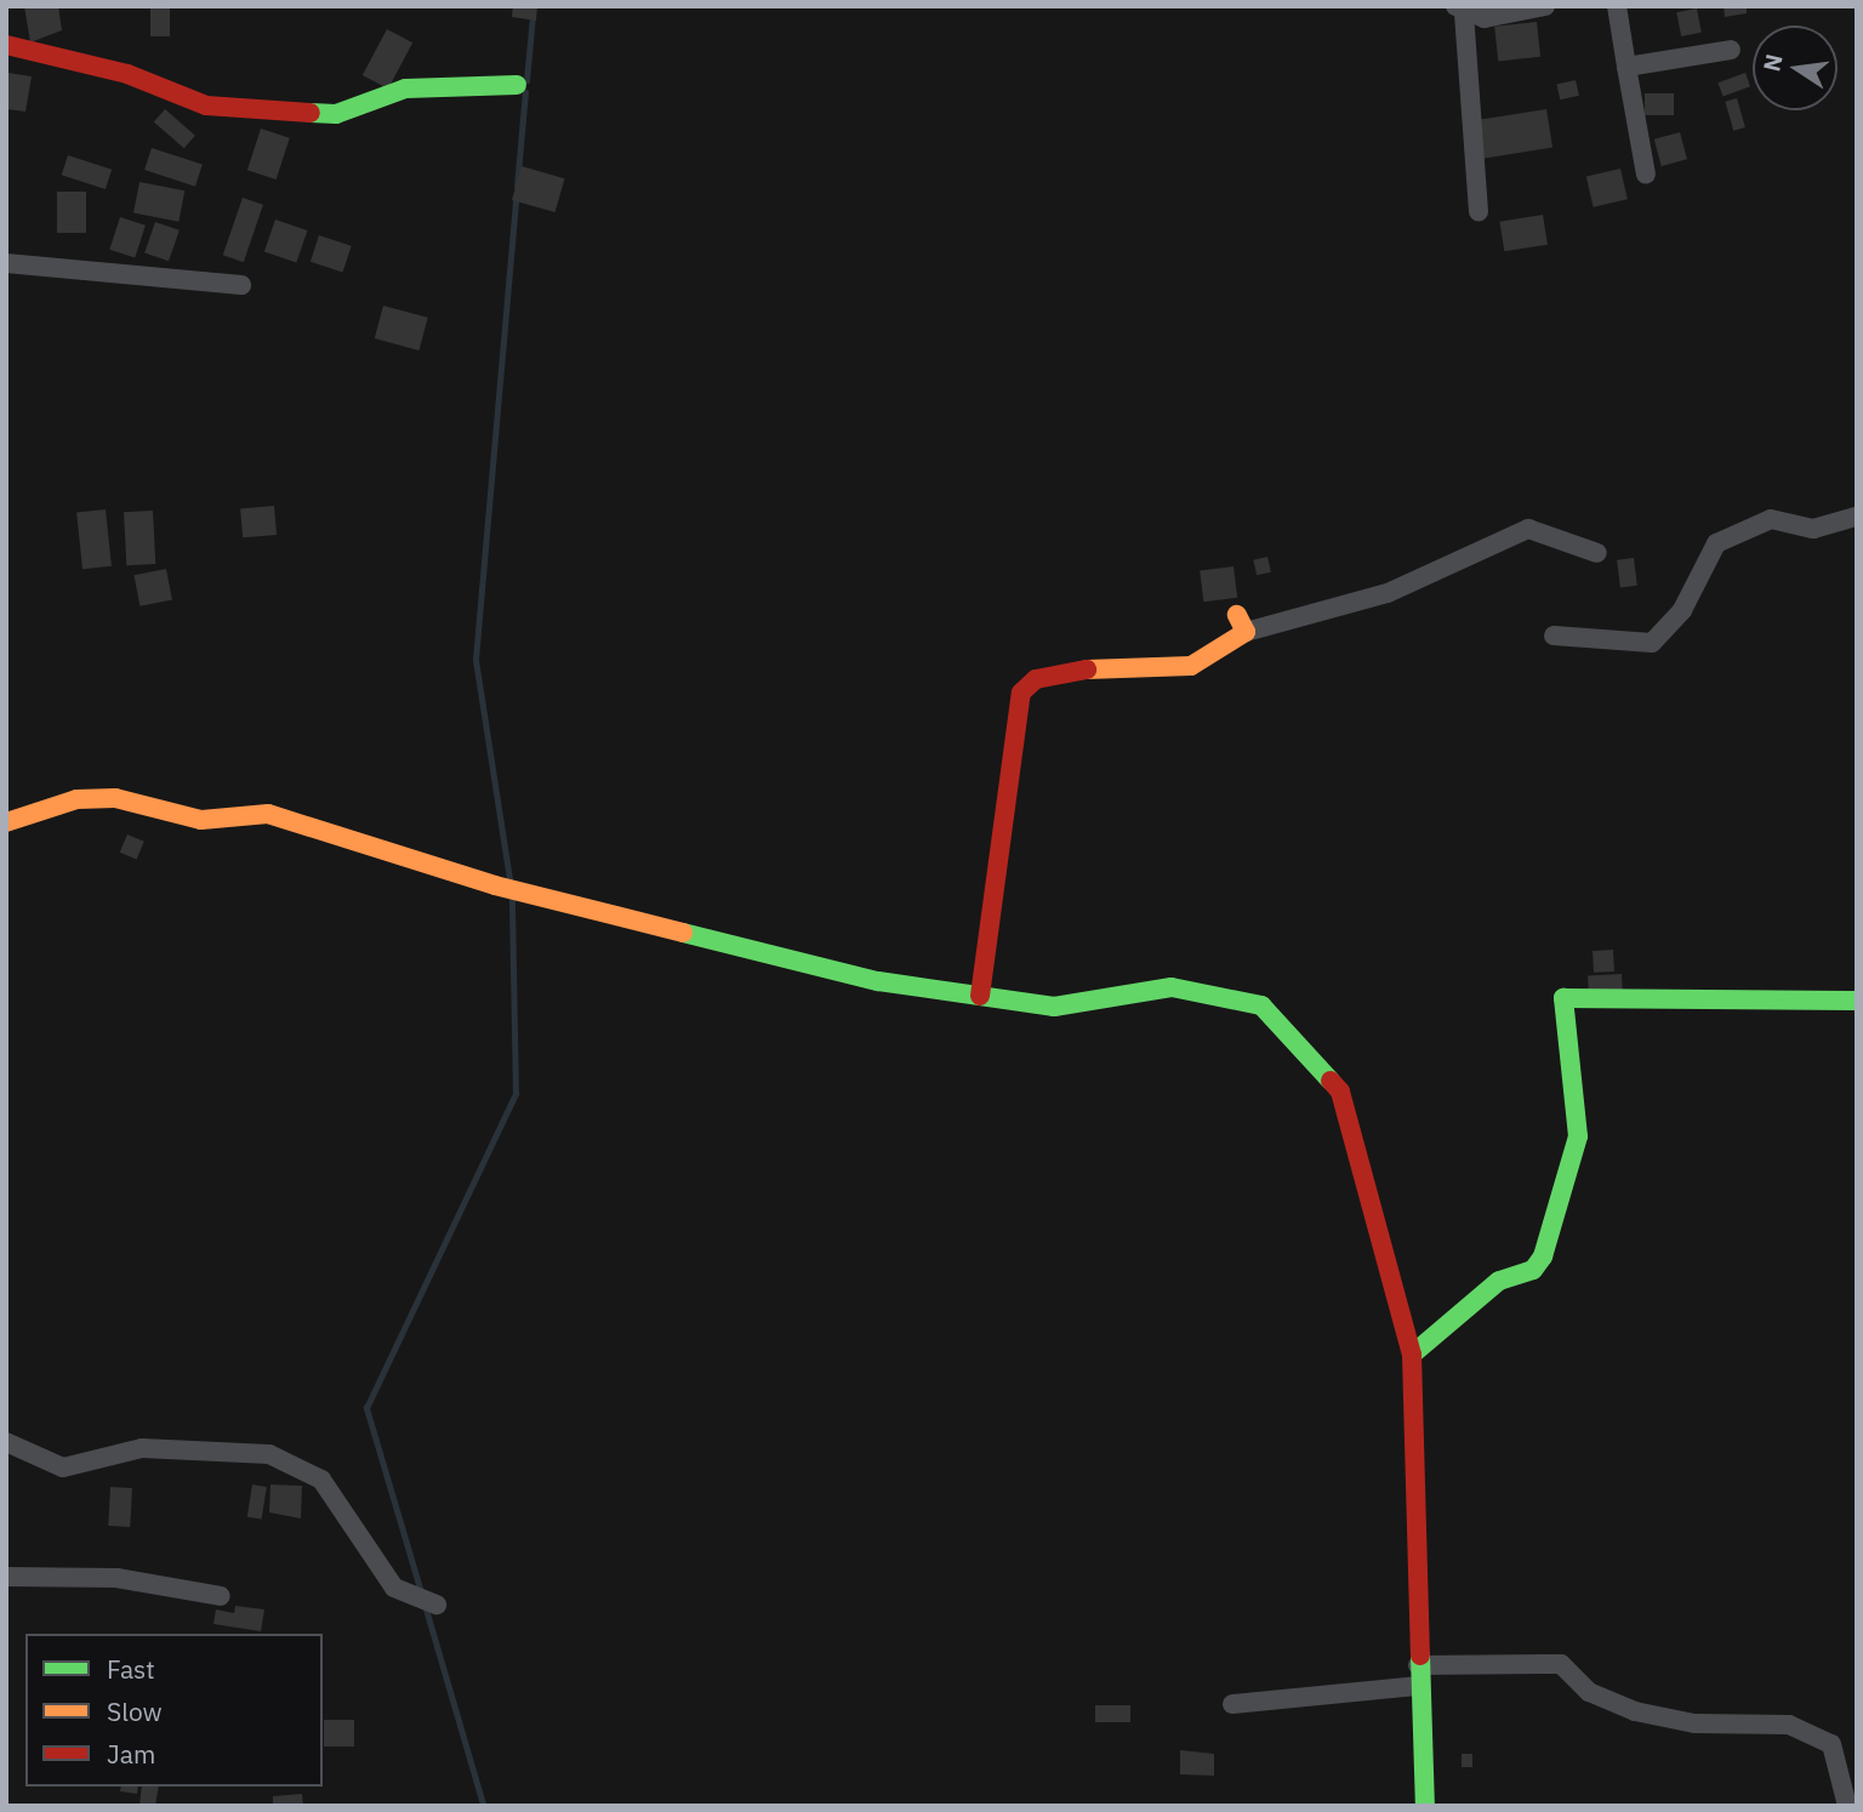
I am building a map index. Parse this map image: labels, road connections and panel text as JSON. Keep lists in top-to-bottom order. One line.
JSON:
{"legend":["Fast","Slow","Jam"],"north":"left"}
